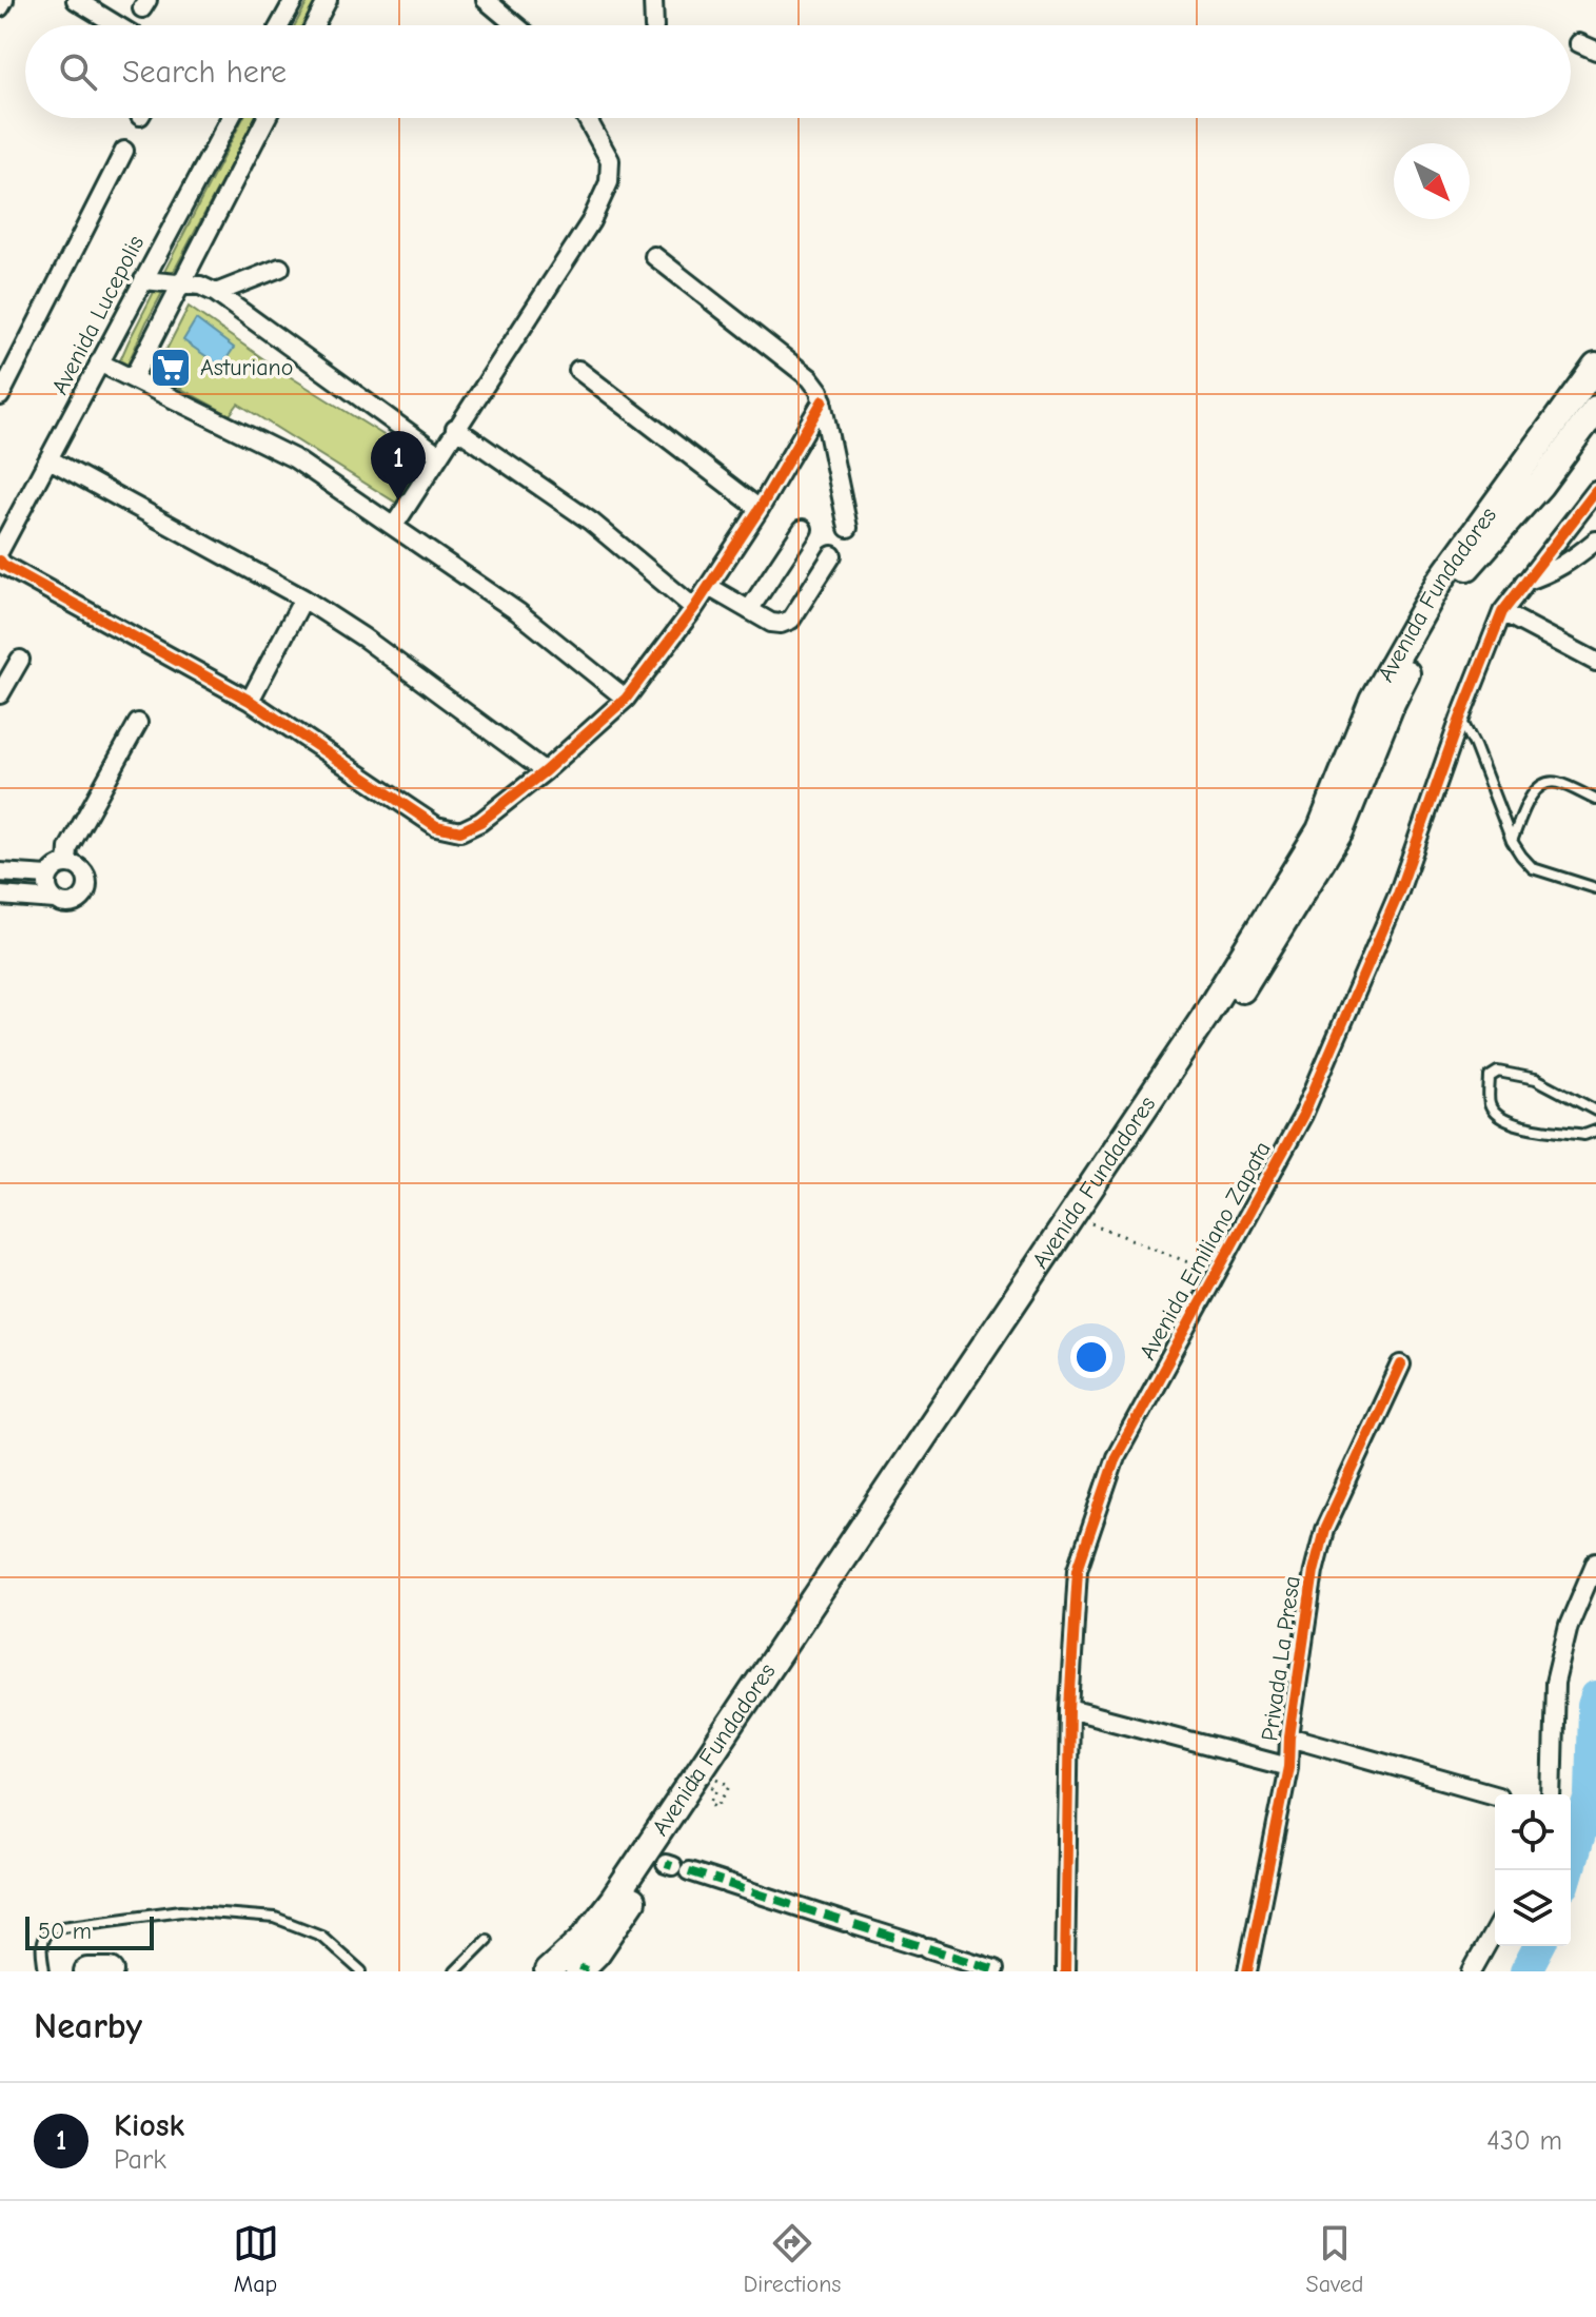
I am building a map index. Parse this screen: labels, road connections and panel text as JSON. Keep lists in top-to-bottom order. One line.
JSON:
{"streets":{"main road":["Avenida Fundadores"],"street":["Avenida Lucepolis","Avenida Emiliano Zapata","Privada La Presa"]},"crossings":[["Avenida Emiliano Zapata","Privada La Presa"]],"places":{"supermarket":["Asturiano"]},"scale_bar":"50 m","north":"bottom right","page":{"search":"Search here","pins":"1","scale":"50 m","heading":"Nearby","list":[{"mark":"1","name":"Kiosk","note":"Park","value":"430 m"}],"nav":["Map","Directions","Saved"]}}
